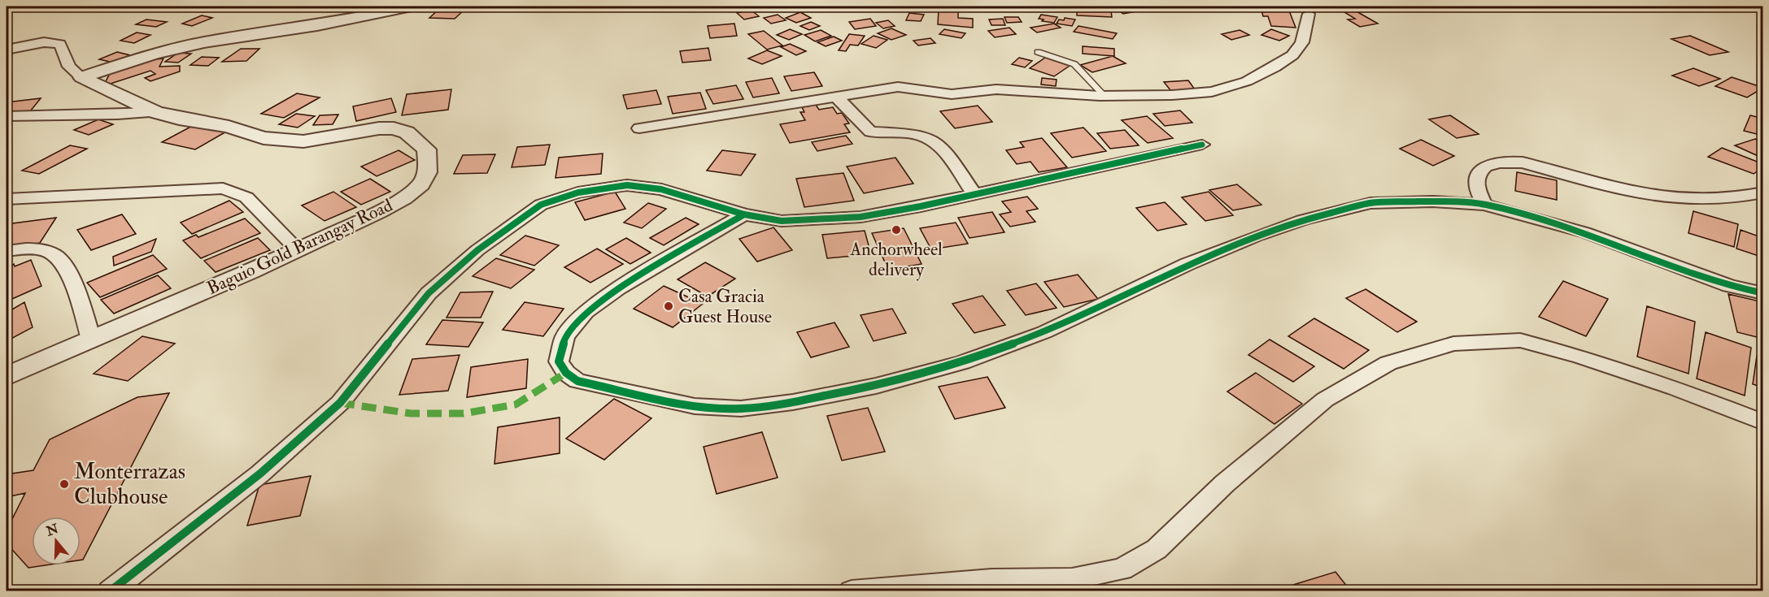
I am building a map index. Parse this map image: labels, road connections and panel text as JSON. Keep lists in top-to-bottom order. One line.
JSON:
{"streets":{"street":["Baguio Gold Barangay Road"]},"places":["Anchorwheel delivery","Casa Gracia Guest House","Monterrazas Clubhouse"],"north":"top"}
